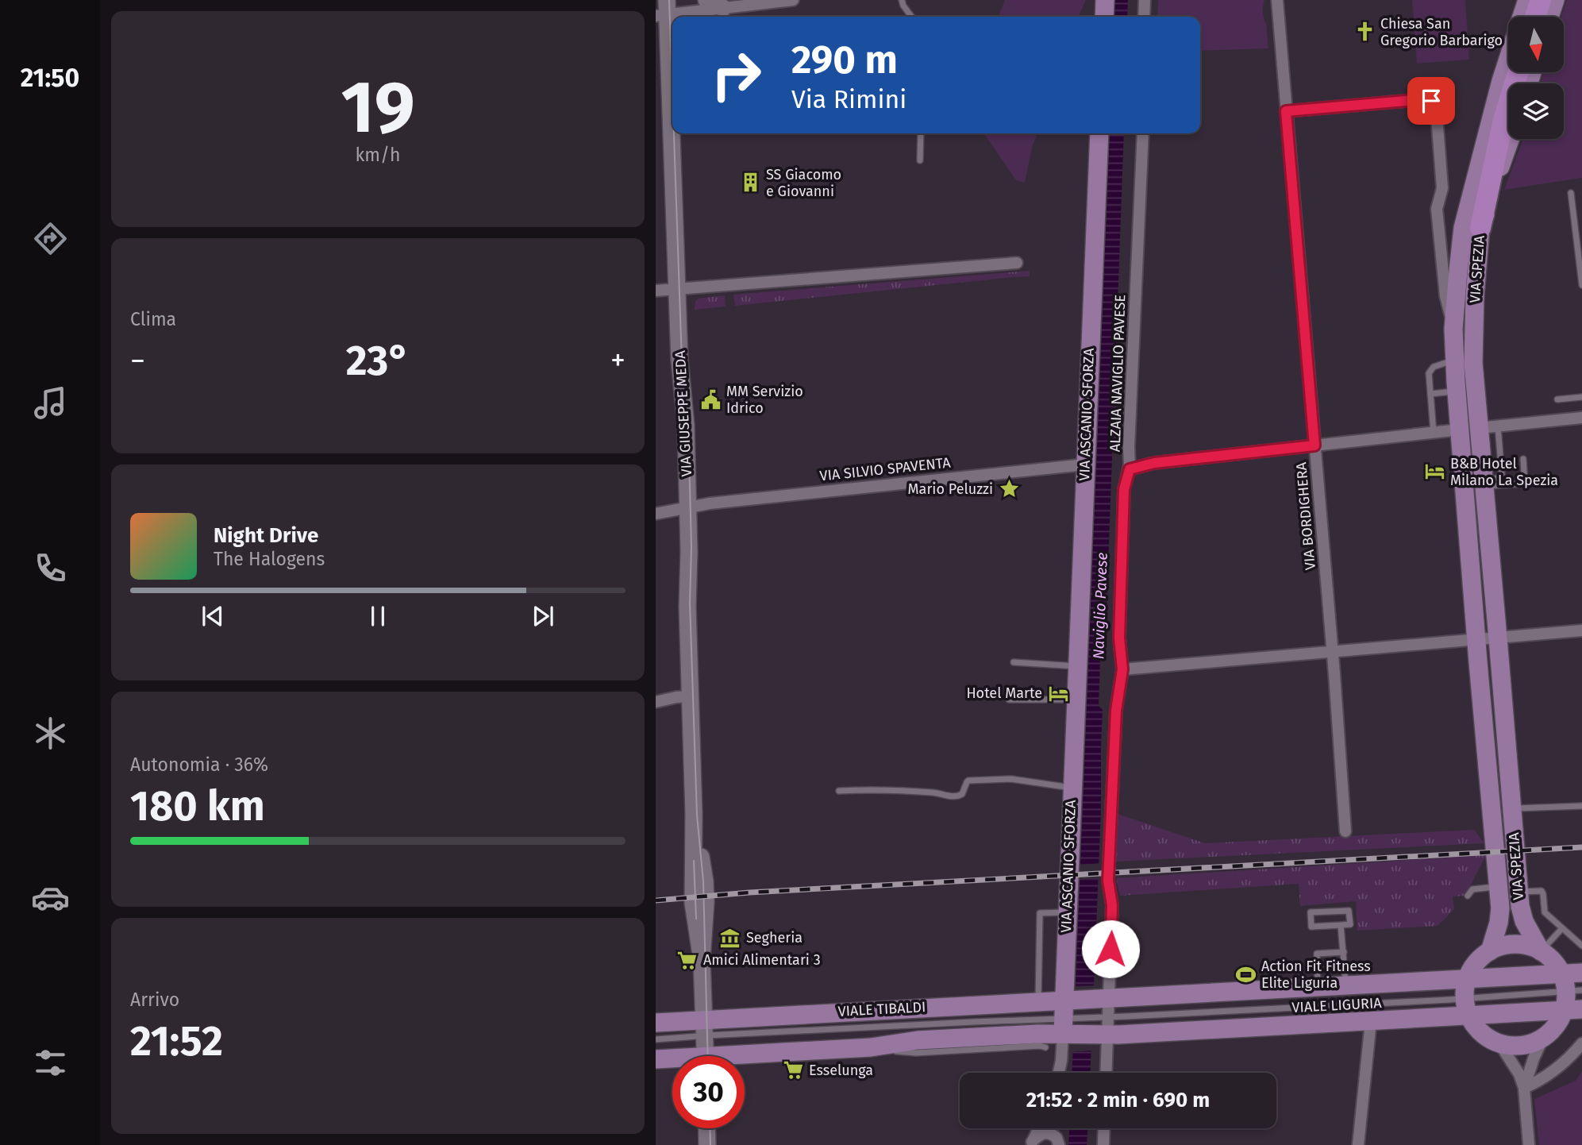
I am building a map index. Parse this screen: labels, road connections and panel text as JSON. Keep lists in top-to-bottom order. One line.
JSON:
{"streets":{"main road":["VIA SPEZIA","VIA ASCANIO SFORZA","VIALE LIGURIA","VIALE TIBALDI"],"street":["ALZAIA NAVIGLIO PAVESE","VIA GIUSEPPE MEDA","VIA SILVIO SPAVENTA","VIA BORDIGHERA"]},"crossings":[["VIA SPEZIA","VIA BORDIGHERA"],["ALZAIA NAVIGLIO PAVESE","VIALE LIGURIA"],["ALZAIA NAVIGLIO PAVESE","VIALE TIBALDI"],["VIA GIUSEPPE MEDA","VIA SILVIO SPAVENTA"],["VIA GIUSEPPE MEDA","VIALE TIBALDI"],["VIA ASCANIO SFORZA","VIA SILVIO SPAVENTA"],["VIA ASCANIO SFORZA","VIALE TIBALDI"],["VIALE LIGURIA","VIALE TIBALDI"]],"water":["Naviglio Pavese"],"places":{"church":["Chiesa San Gregorio Barbarigo"],"building":["SS Giacomo e Giovanni"],"public building":["MM Servizio Idrico"],"hotel":["B&B Hotel Milano La Spezia","Hotel Marte"],"place":["Mario Peluzzi"],"museum":["Segheria"],"supermarket":["Amici Alimentari 3","Esselunga"],"sports":["Action Fit Fitness Elite Liguria"]},"north":"bottom","page":{"tabs":"21:50","tile":[["19","km/h"],"Clima",["Autonomia · 36%","180 km"],["Arrivo","21:52"]],"turn":["290 m","Via Rimini"],"heat":["−","23°","+"],"song":["Night Drive","The Halogens"],"limit":"30","trip":"21:52 · 2 min · 690 m"}}
